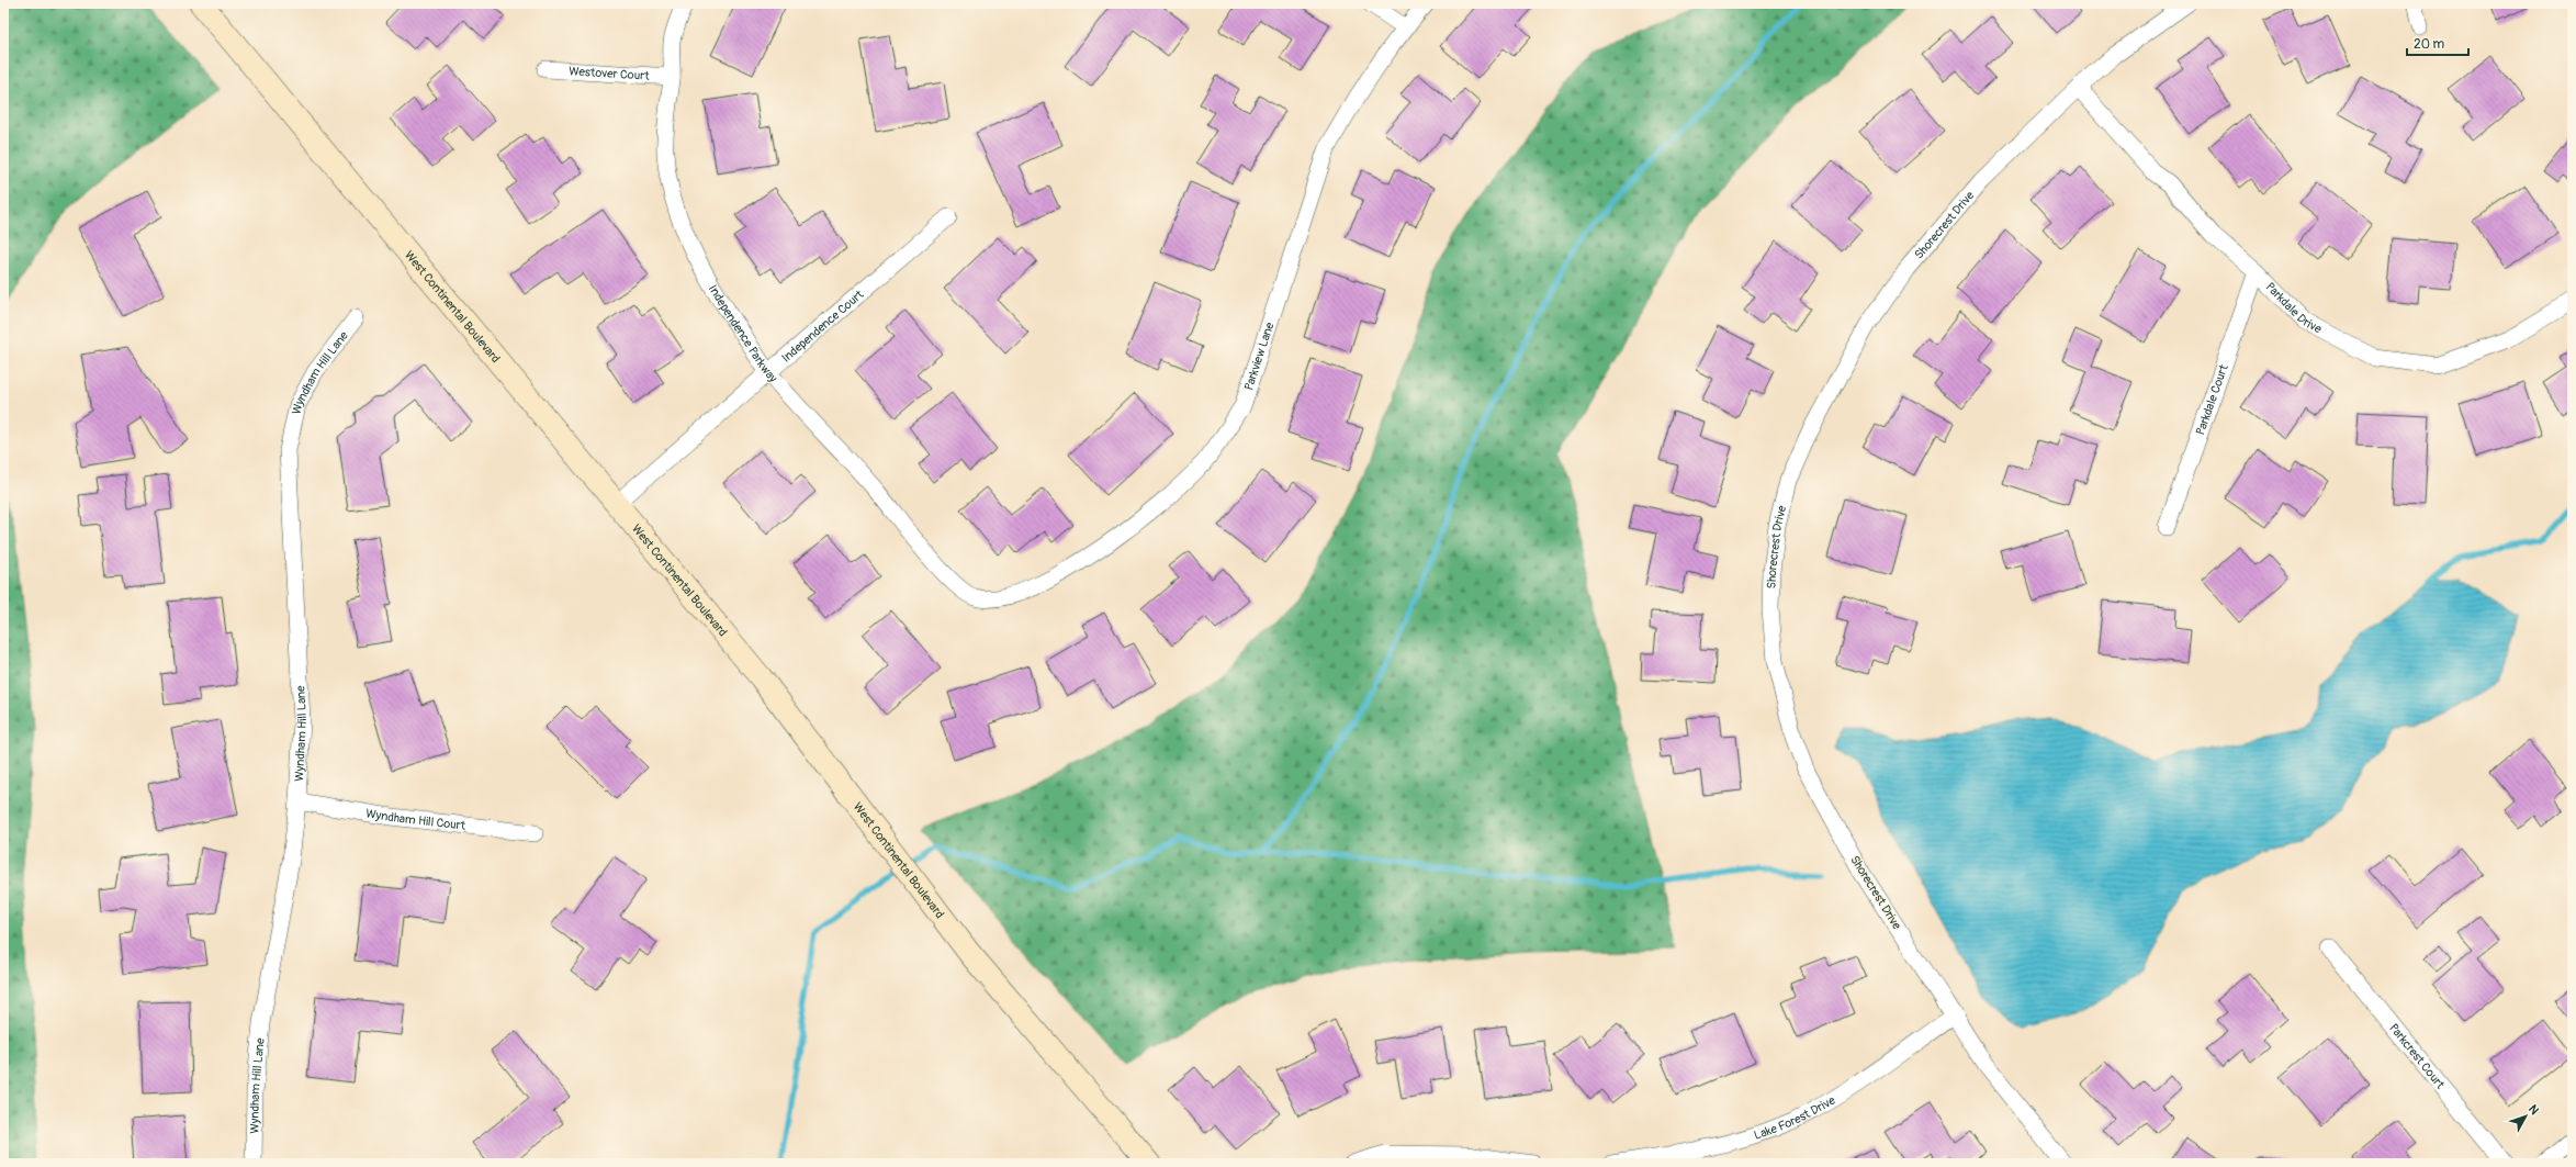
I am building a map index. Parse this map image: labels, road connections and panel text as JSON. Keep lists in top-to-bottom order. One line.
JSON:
{"streets":{"main road":["West Continental Boulevard"],"street":["Westover Court","Shorecrest Drive","Parkdale Drive","Independence Court","Independence Parkway","Parkview Lane","Wyndham Hill Lane","Parkdale Court","Wyndham Hill Court","Parkcrest Court","Lake Forest Drive"]},"crossings":[["Westover Court","Independence Parkway"],["Shorecrest Drive","Parkdale Drive"],["Shorecrest Drive","Lake Forest Drive"],["West Continental Boulevard","Independence Court"],["Parkdale Drive","Parkdale Court"],["Independence Court","Independence Parkway"],["Independence Parkway","Parkview Lane"],["Wyndham Hill Lane","Wyndham Hill Court"]],"scale_bar":"20 m","north":"top right"}
